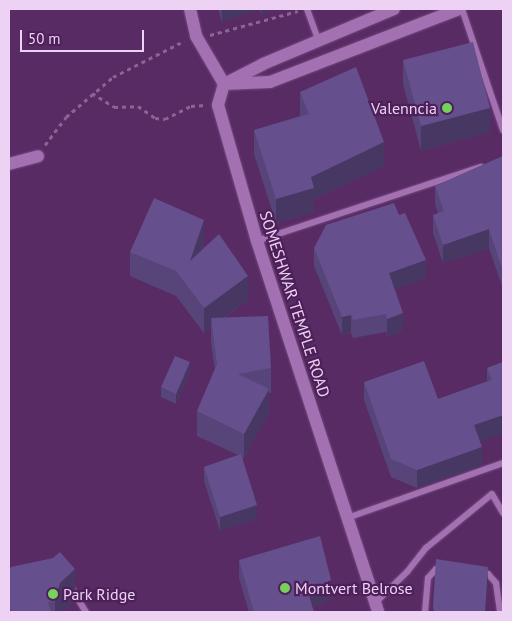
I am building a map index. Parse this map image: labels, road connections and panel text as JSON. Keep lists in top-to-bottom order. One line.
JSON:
{"streets":{"street":["SOMESHWAR TEMPLE ROAD"]},"places":["Valenncia","Montvert Belrose","Park Ridge"],"scale_bar":"50 m"}
